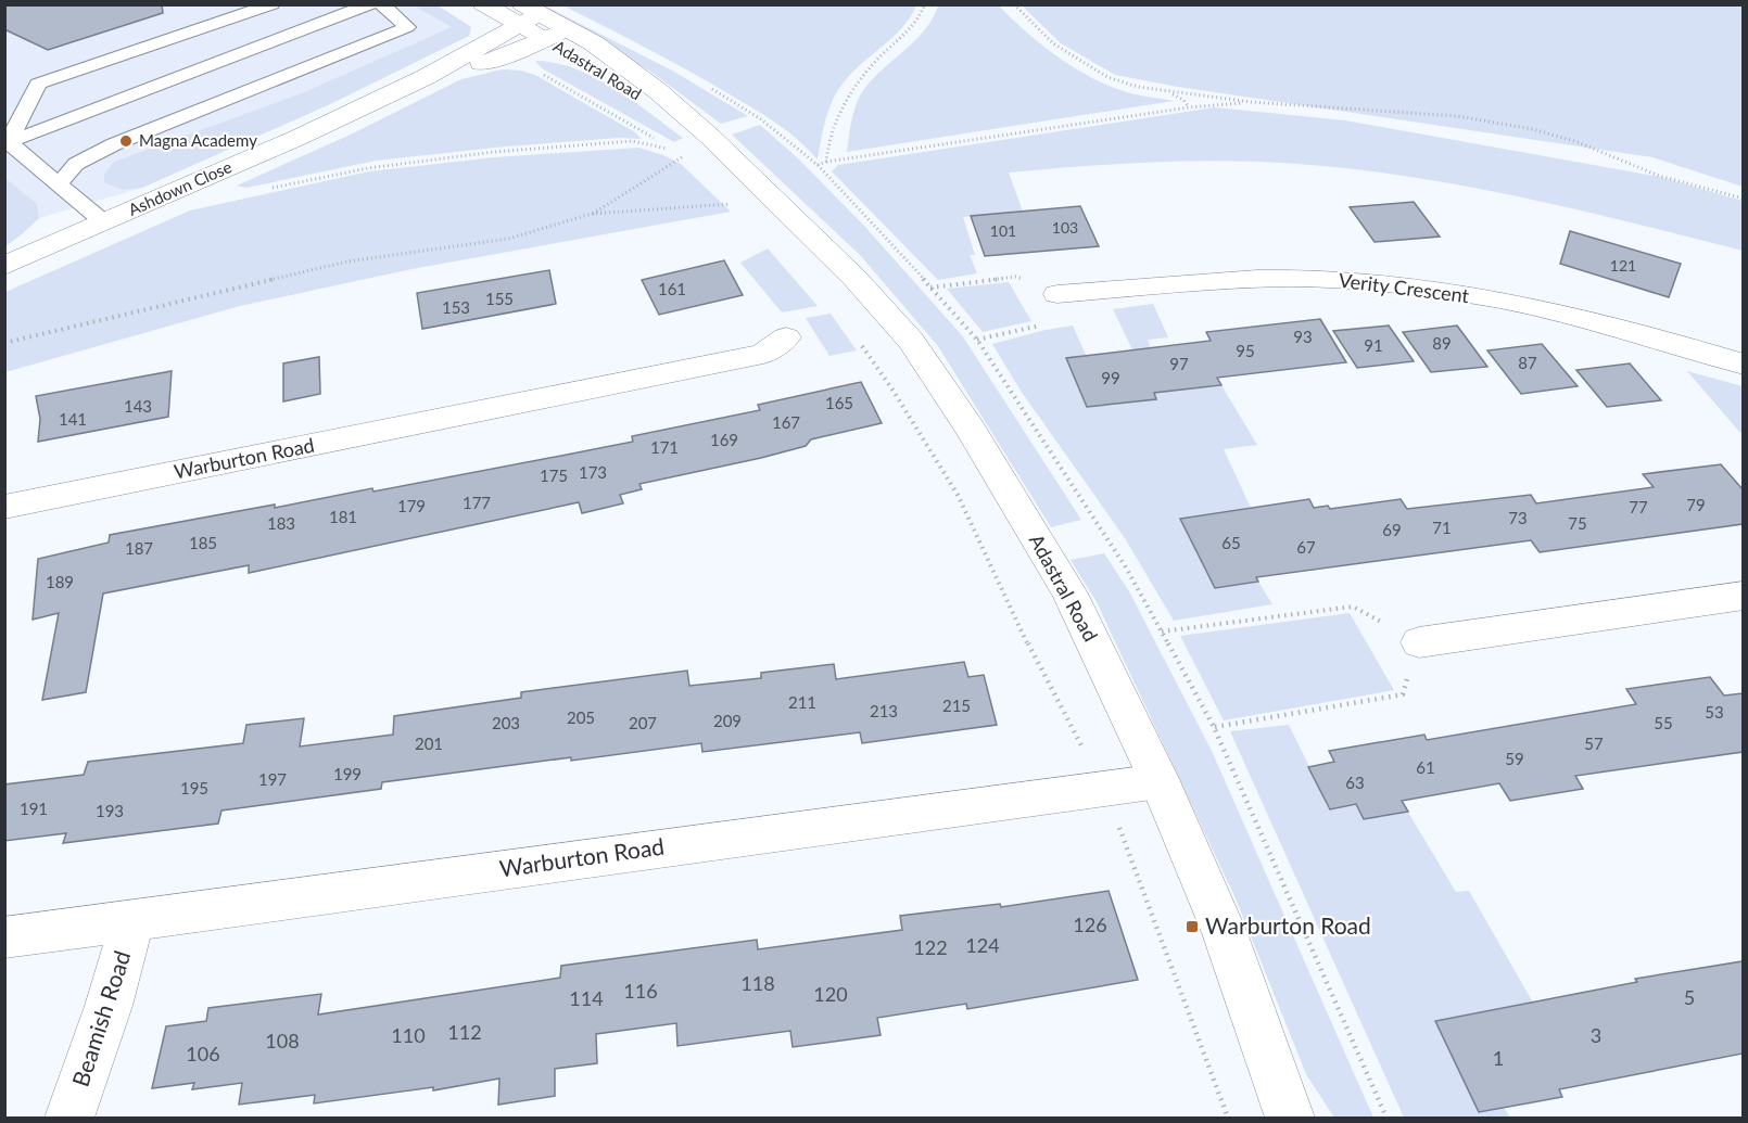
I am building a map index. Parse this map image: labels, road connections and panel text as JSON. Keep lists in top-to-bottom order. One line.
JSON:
{"streets":{"street":["Adastral Road","Ashdown Close","Verity Crescent","Warburton Road","Beamish Road"]},"crossings":[["Adastral Road","Warburton Road"],["Warburton Road","Beamish Road"]],"places":{"other":["Magna Academy"],"transit":["Warburton Road"]},"house_numbers":["103","101","121","161","155","153","93","89","91","95","87","97","99","165","143","141","167","169","171","173","175","177","79","179","77","181","73","183","75","71","69","185","65","67","187","189","211","215","213","53","205","209","203","207","55","201","57","59","61","199","197","63","195","191","193","126","124","122","118","116","120","5","114","112","110","3","108","106","1"]}
